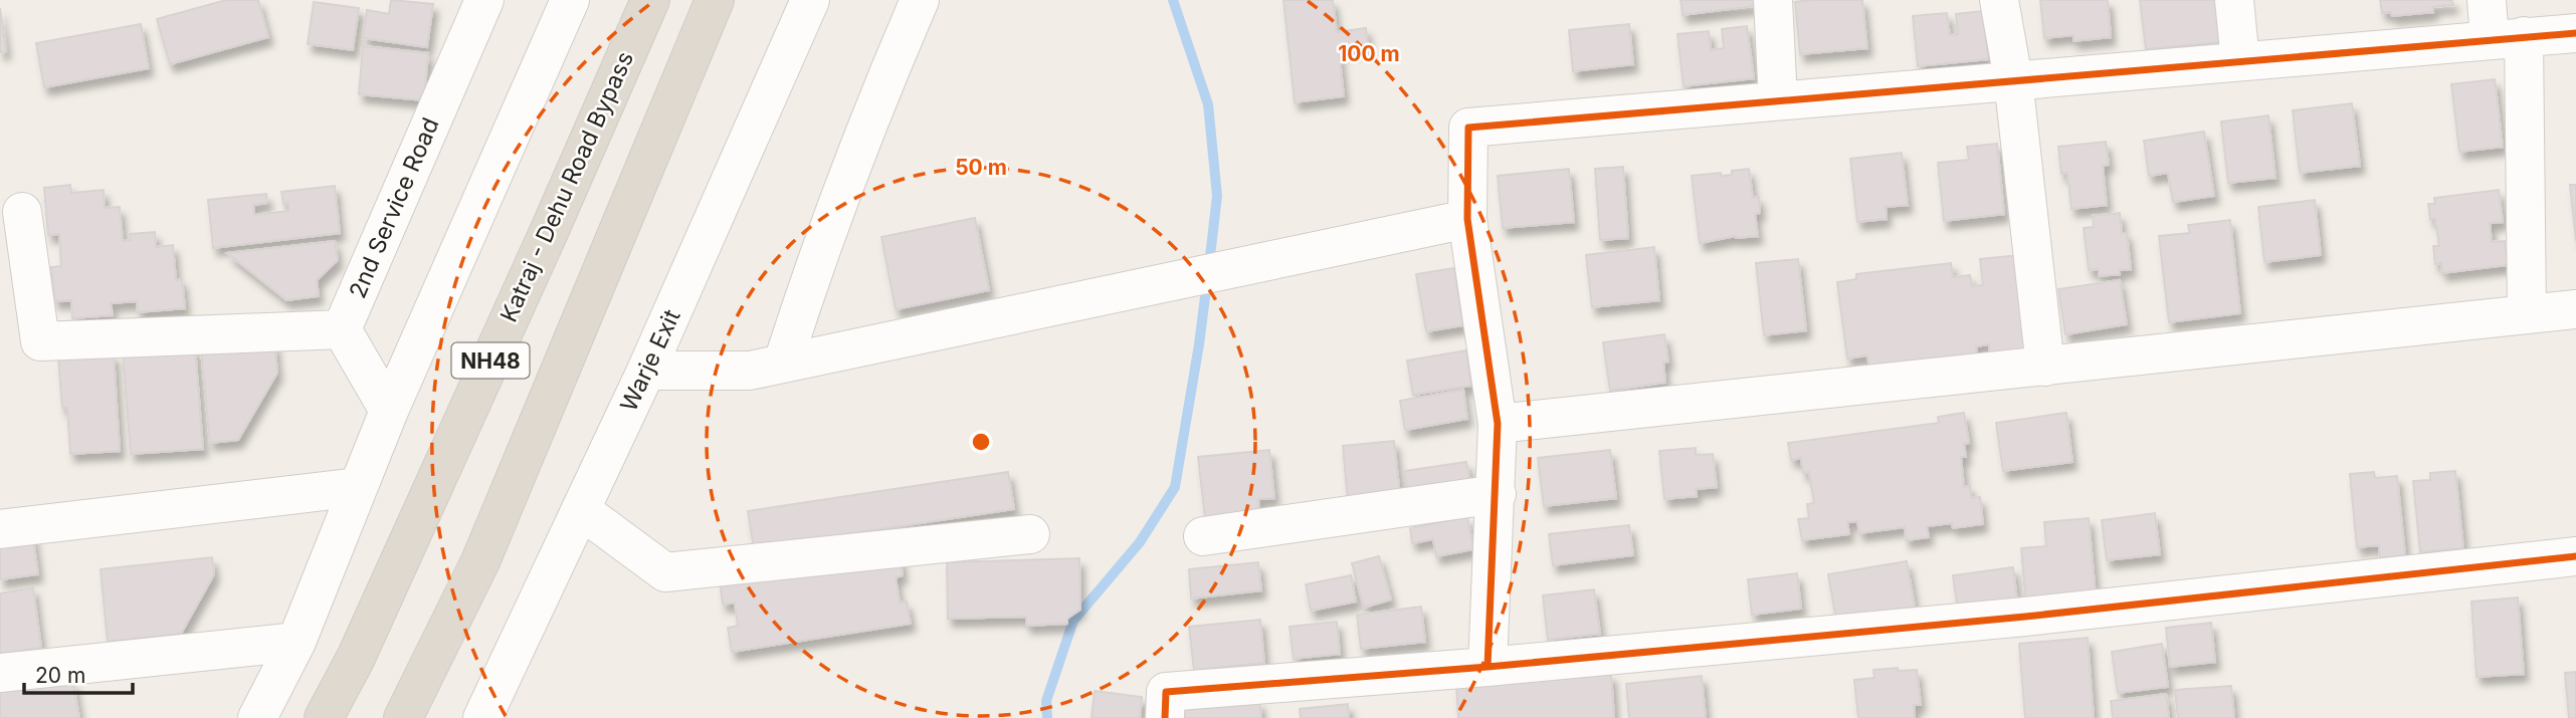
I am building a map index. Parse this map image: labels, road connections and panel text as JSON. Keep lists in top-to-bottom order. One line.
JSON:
{"streets":{"highway":["Katraj - Dehu Road Bypass","NH48"],"street":["2nd Service Road","Warje Exit"]},"scale_bar":"20 m","rings":["100 m","50 m"]}
